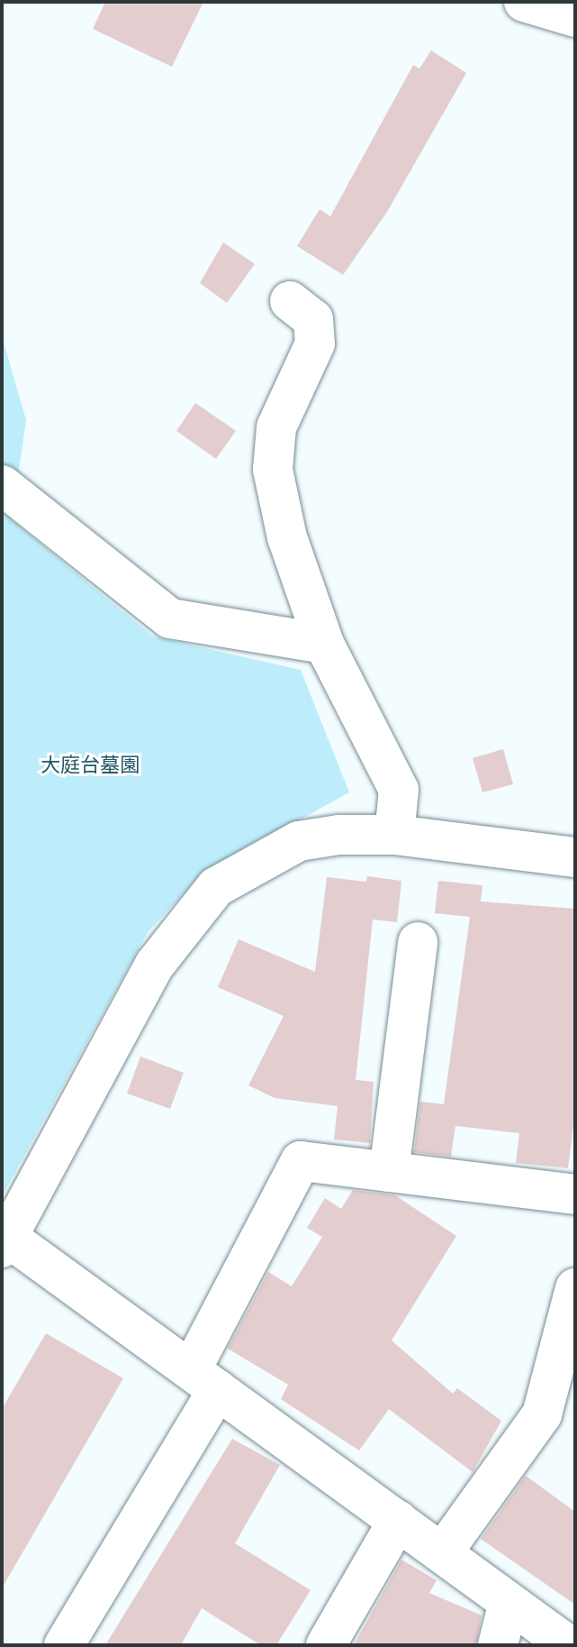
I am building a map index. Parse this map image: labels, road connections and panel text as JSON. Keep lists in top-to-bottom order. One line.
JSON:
{"parks":["大庭台墓園"]}
